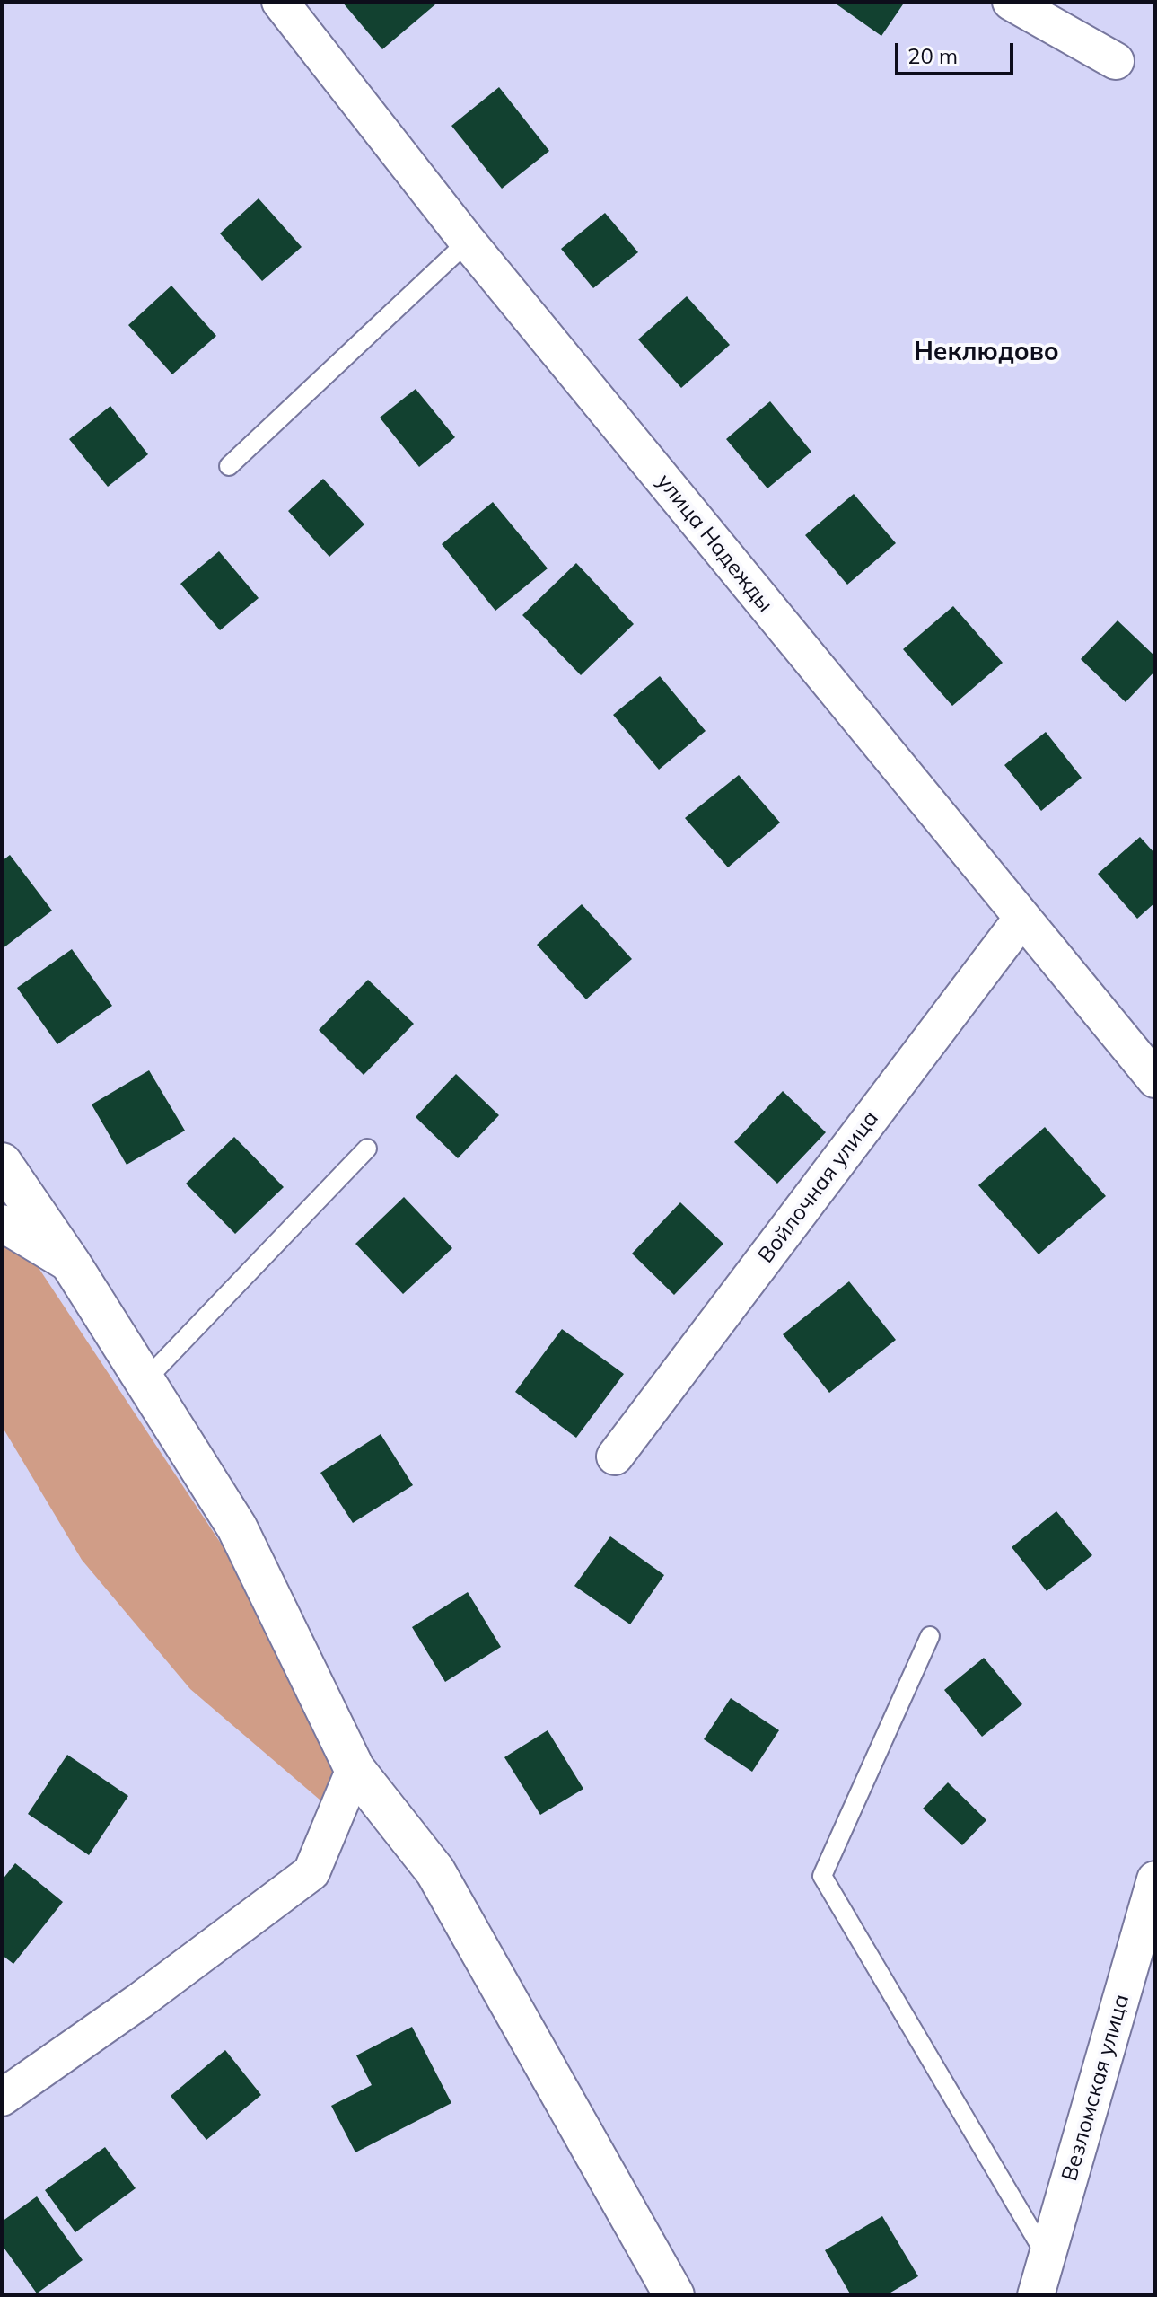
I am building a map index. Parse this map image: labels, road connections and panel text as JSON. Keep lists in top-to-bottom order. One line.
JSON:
{"streets":{"street":["улица Надежды","Войлочная улица","Везломская улица"]},"crossings":[["улица Надежды","Войлочная улица"]],"districts":["Неклюдово"],"scale_bar":"20 m"}
